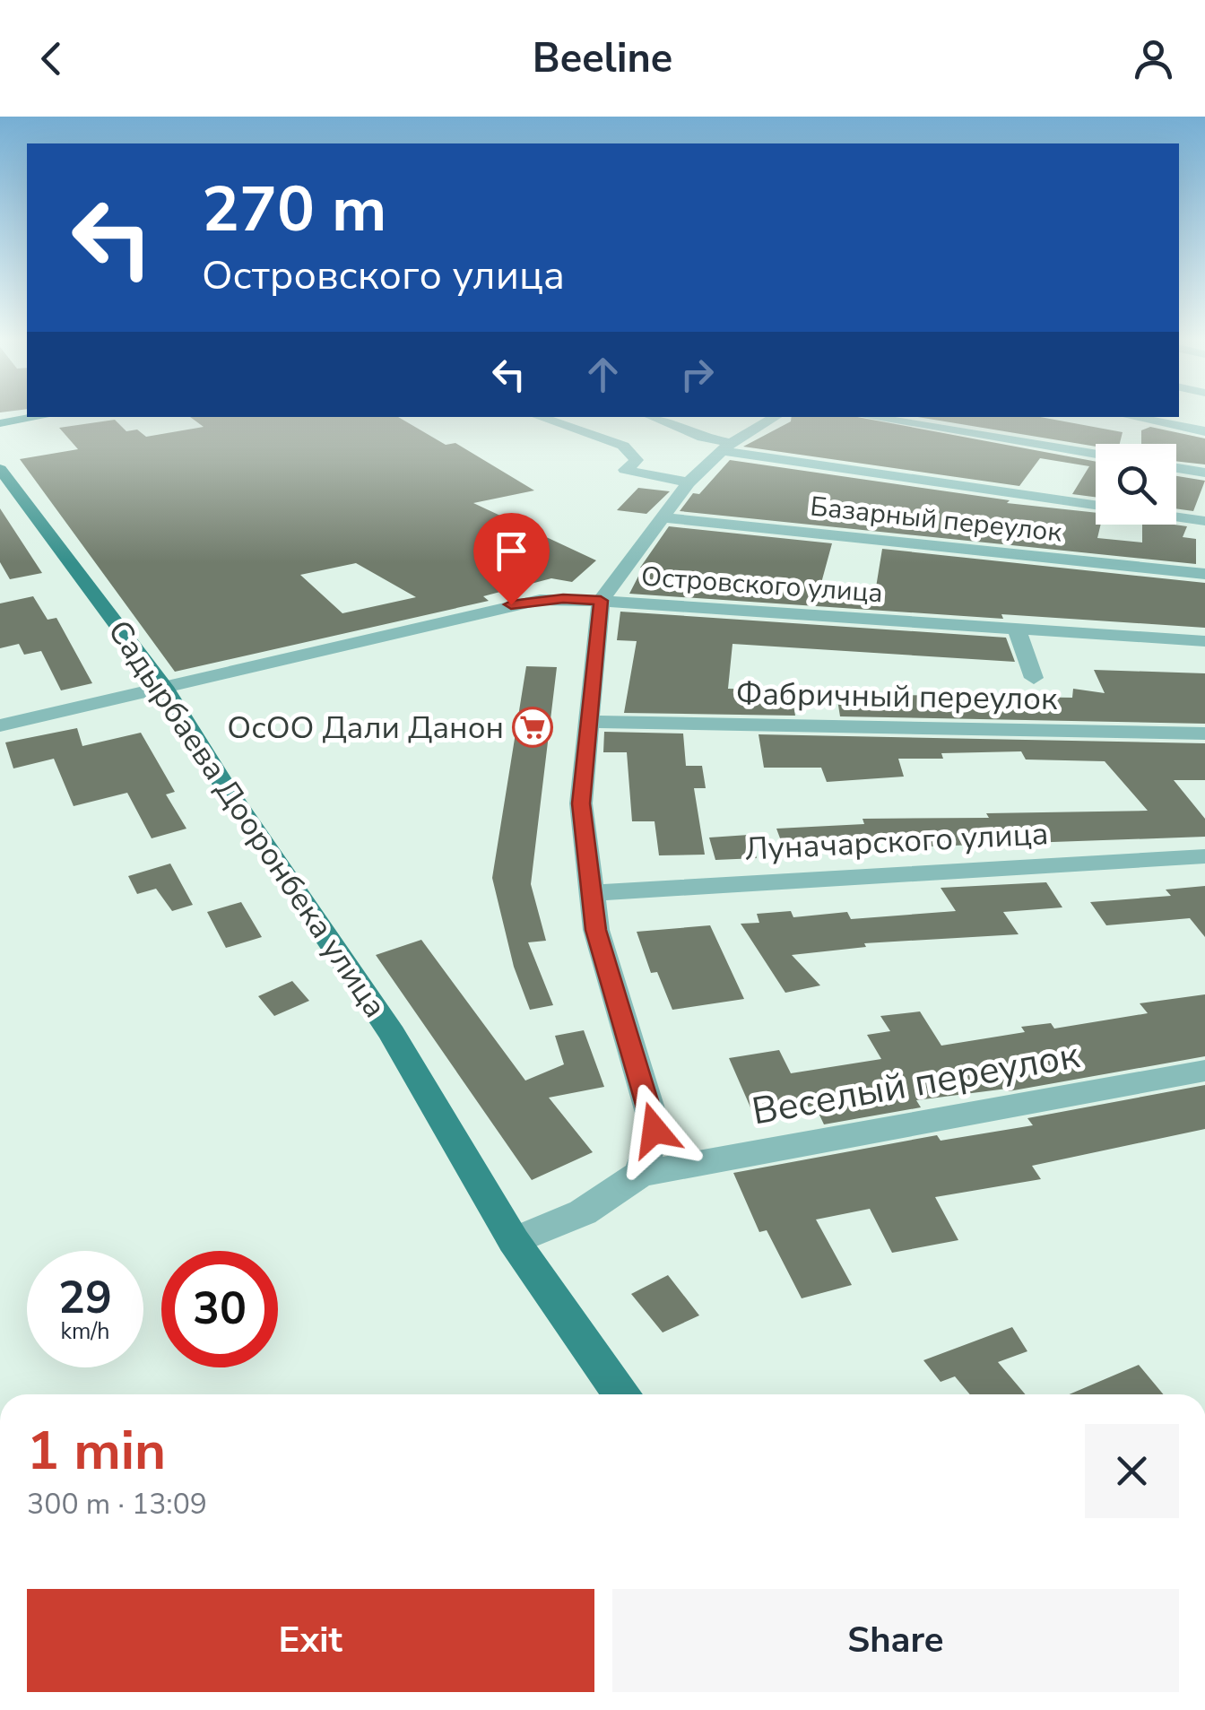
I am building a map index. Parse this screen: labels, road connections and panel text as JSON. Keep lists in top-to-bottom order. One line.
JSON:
{"streets":{"main road":["Садырбаева Дооронбека улица"],"street":["Базарный переулок","Островского улица","Фабричный переулок","Луначарского улица","Веселый переулок"]},"crossings":[["Островского улица","Садырбаева Дооронбека улица"]],"places":{"supermarket":["ОсОО Дали Данон"]},"page":{"header":"Beeline","turn":["270 m","Островского улица"],"speed":"29 km/h","limit":"30","heading":["1 min","300 m · 13:09"],"buttons":["Exit","Share"]}}
